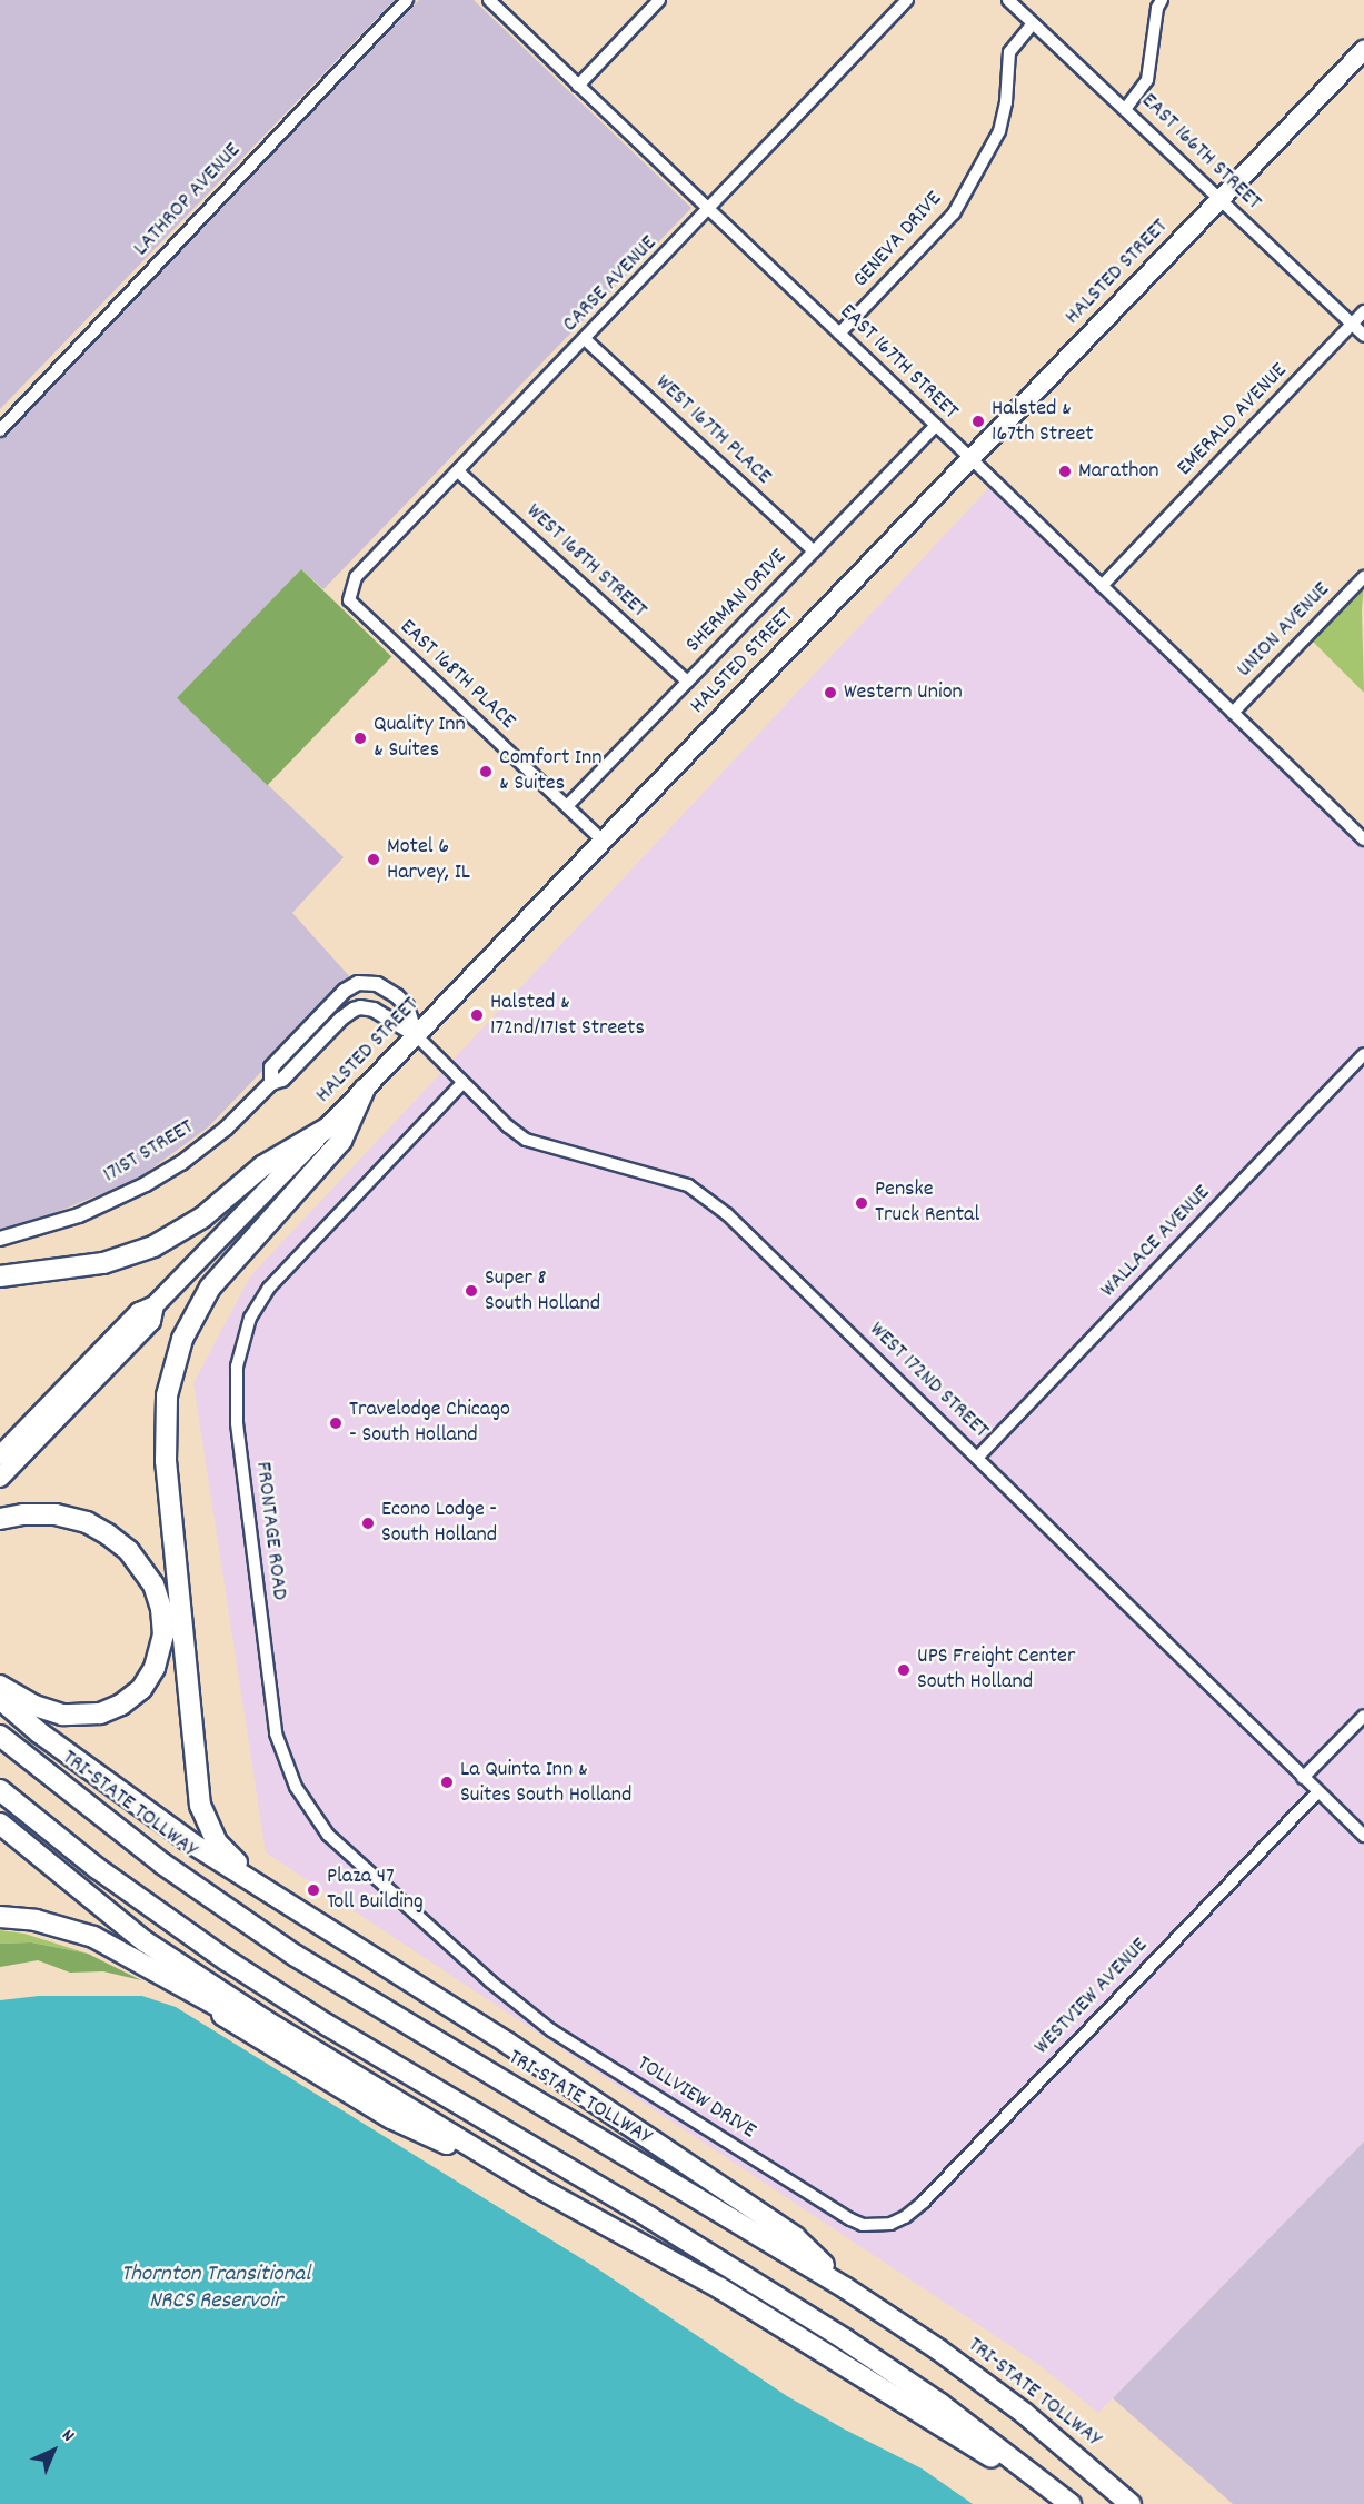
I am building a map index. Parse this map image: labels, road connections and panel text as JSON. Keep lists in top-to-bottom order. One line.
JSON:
{"streets":{"highway":["TRI-STATE TOLLWAY"],"main road":["HALSTED STREET"],"street":["EAST 166TH STREET","LATHROP AVENUE","GENEVA DRIVE","CARSE AVENUE","EAST 167TH STREET","EMERALD AVENUE","WEST 167TH PLACE","WEST 168TH STREET","SHERMAN DRIVE","UNION AVENUE","EAST 168TH PLACE","171ST STREET","WALLACE AVENUE","WEST 172ND STREET","FRONTAGE ROAD","WESTVIEW AVENUE","TOLLVIEW DRIVE"]},"crossings":[["EAST 166TH STREET","GENEVA DRIVE"],["EAST 166TH STREET","HALSTED STREET"],["EAST 166TH STREET","EMERALD AVENUE"],["GENEVA DRIVE","EAST 167TH STREET"],["HALSTED STREET","EAST 167TH STREET"],["HALSTED STREET","EAST 168TH PLACE"],["HALSTED STREET","171ST STREET"],["HALSTED STREET","WEST 172ND STREET"],["CARSE AVENUE","EAST 167TH STREET"],["CARSE AVENUE","WEST 167TH PLACE"],["CARSE AVENUE","WEST 168TH STREET"],["CARSE AVENUE","EAST 168TH PLACE"],["EAST 167TH STREET","EMERALD AVENUE"],["EAST 167TH STREET","SHERMAN DRIVE"],["EAST 167TH STREET","UNION AVENUE"],["WEST 167TH PLACE","SHERMAN DRIVE"],["WEST 168TH STREET","SHERMAN DRIVE"],["SHERMAN DRIVE","EAST 168TH PLACE"],["171ST STREET","WEST 172ND STREET"],["WALLACE AVENUE","WEST 172ND STREET"],["WEST 172ND STREET","FRONTAGE ROAD"],["WEST 172ND STREET","WESTVIEW AVENUE"],["FRONTAGE ROAD","TOLLVIEW DRIVE"],["WESTVIEW AVENUE","TOLLVIEW DRIVE"]],"water":["Thornton Transitional NRCS Reservoir"],"places":["Halsted & 167th Street","Marathon","Western Union","Quality Inn & Suites","Comfort Inn & Suites","Motel 6 Harvey, IL","Halsted & 172nd/171st Streets","Penske Truck Rental","Super 8 South Holland","Travelodge Chicago - South Holland","Econo Lodge - South Holland","UPS Freight Center South Holland","La Quinta Inn & Suites South Holland","Plaza 47 Toll Building"],"north":"top right"}
